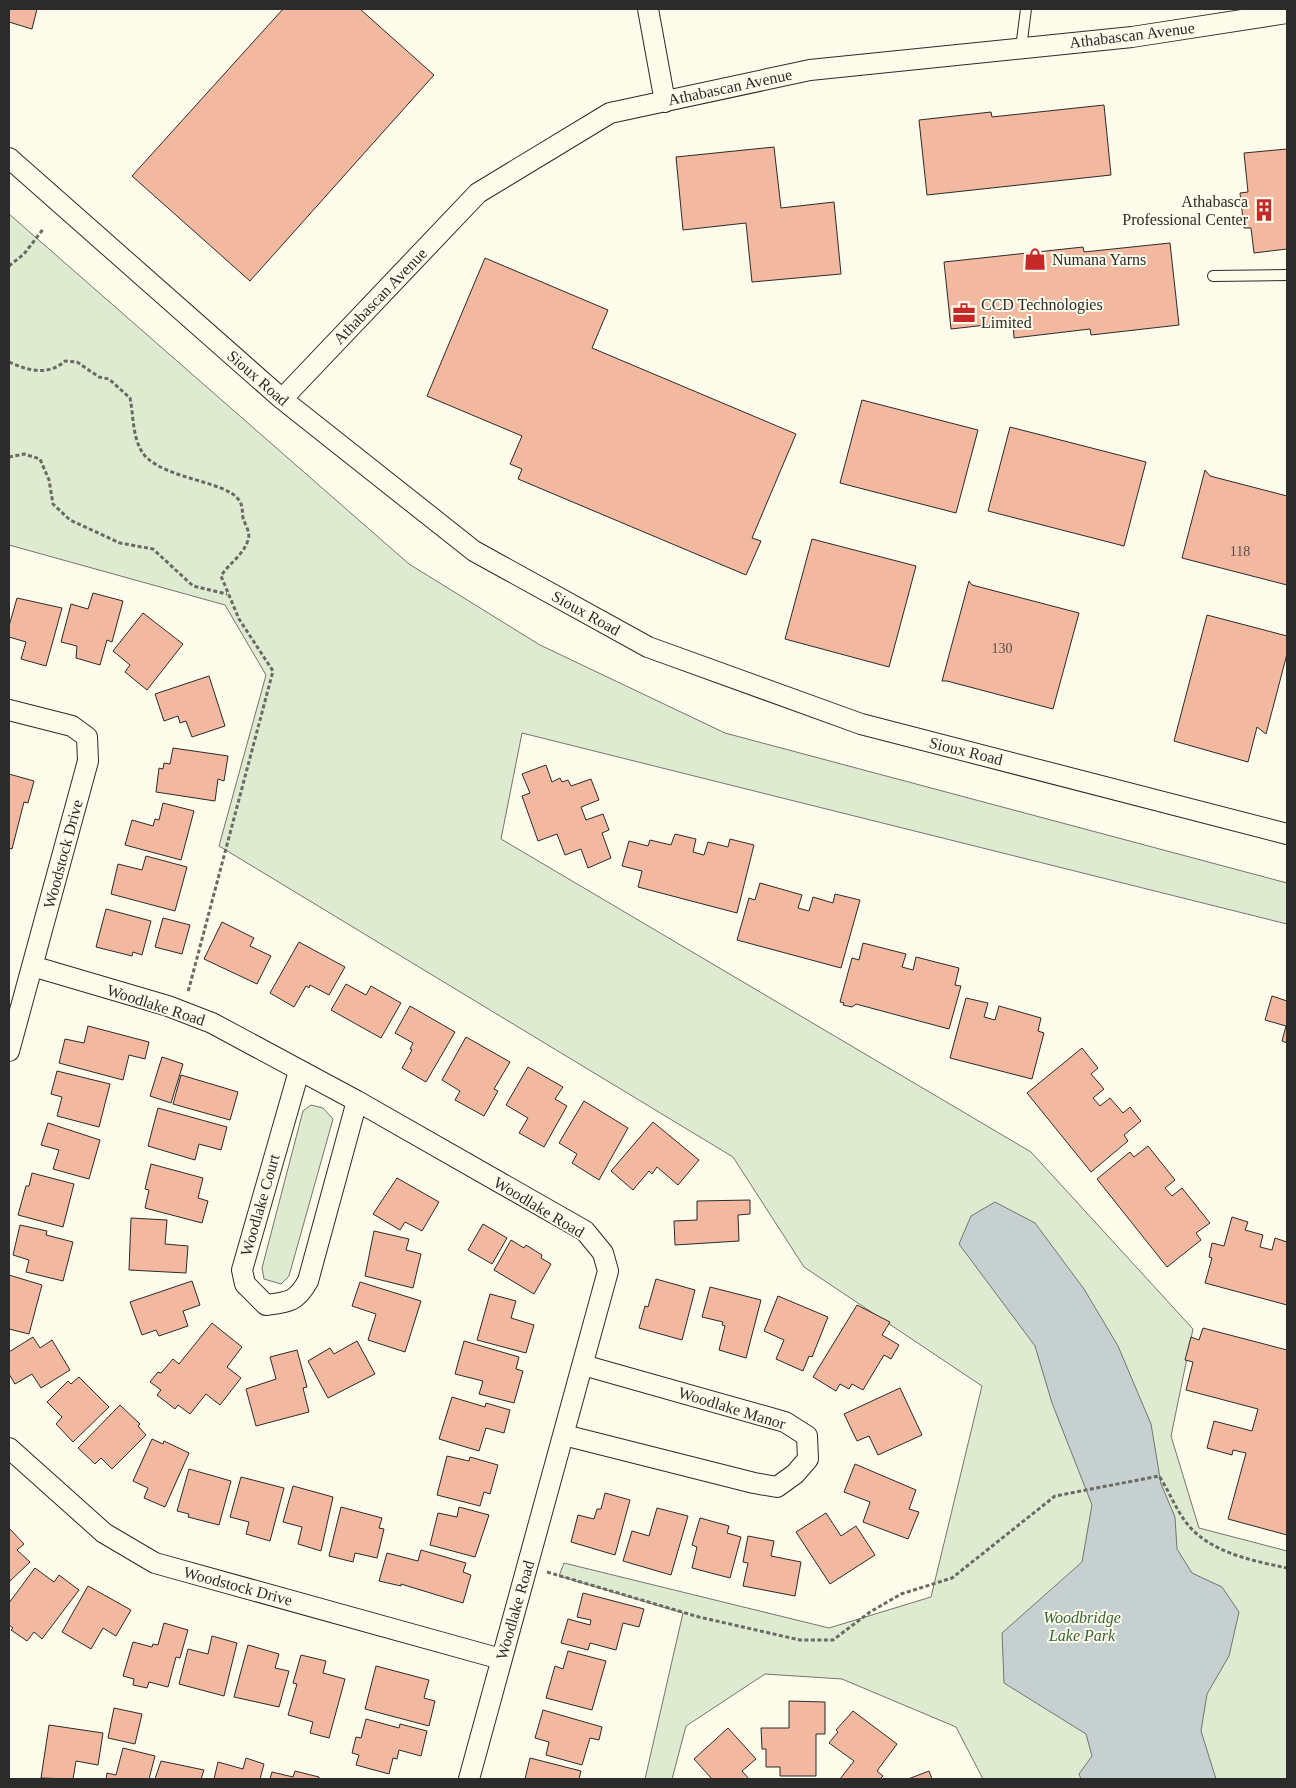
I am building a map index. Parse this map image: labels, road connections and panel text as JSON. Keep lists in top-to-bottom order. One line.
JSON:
{"streets":{"street":["Athabascan Avenue","Sioux Road","Woodstock Drive","Woodlake Road","Woodlake Court","Woodlake Manor"]},"crossings":[["Athabascan Avenue","Sioux Road"],["Woodstock Drive","Woodlake Road"],["Woodlake Road","Woodlake Court"],["Woodlake Road","Woodlake Manor"]],"parks":["Woodbridge Lake Park"],"places":{"building":["Athabasca Professional Center"],"shop":["Numana Yarns"],"office":["CCD Technologies Limited"]},"house_numbers":["118","130"]}
